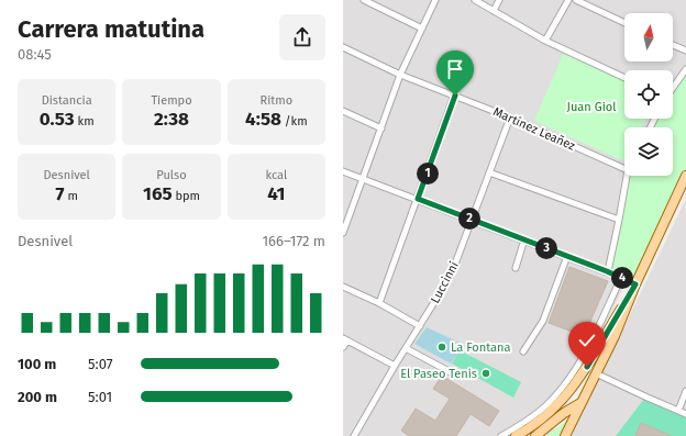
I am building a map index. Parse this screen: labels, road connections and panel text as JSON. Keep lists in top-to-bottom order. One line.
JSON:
{"streets":{"street":["Martínez Leañez","Luccinni"]},"crossings":[["Martínez Leañez","Luccinni"]],"parks":["Juan Giol"],"places":["La Fontana","El Paseo Tenis"],"north":"top","page":{"heading":["Carrera matutina","08:45"],"stats":[["Distancia","0.53 km"],["Tiempo","2:38"],["Ritmo","4:58 /km"],["Desnivel","7 m"],["Pulso","165 bpm"],["kcal","41"]],"pins":["1","2","3","4"],"chart":["Desnivel","166–172 m"],"list":[{"name":"100 m","note":"5:07"},{"name":"200 m","note":"5:01"}]}}
